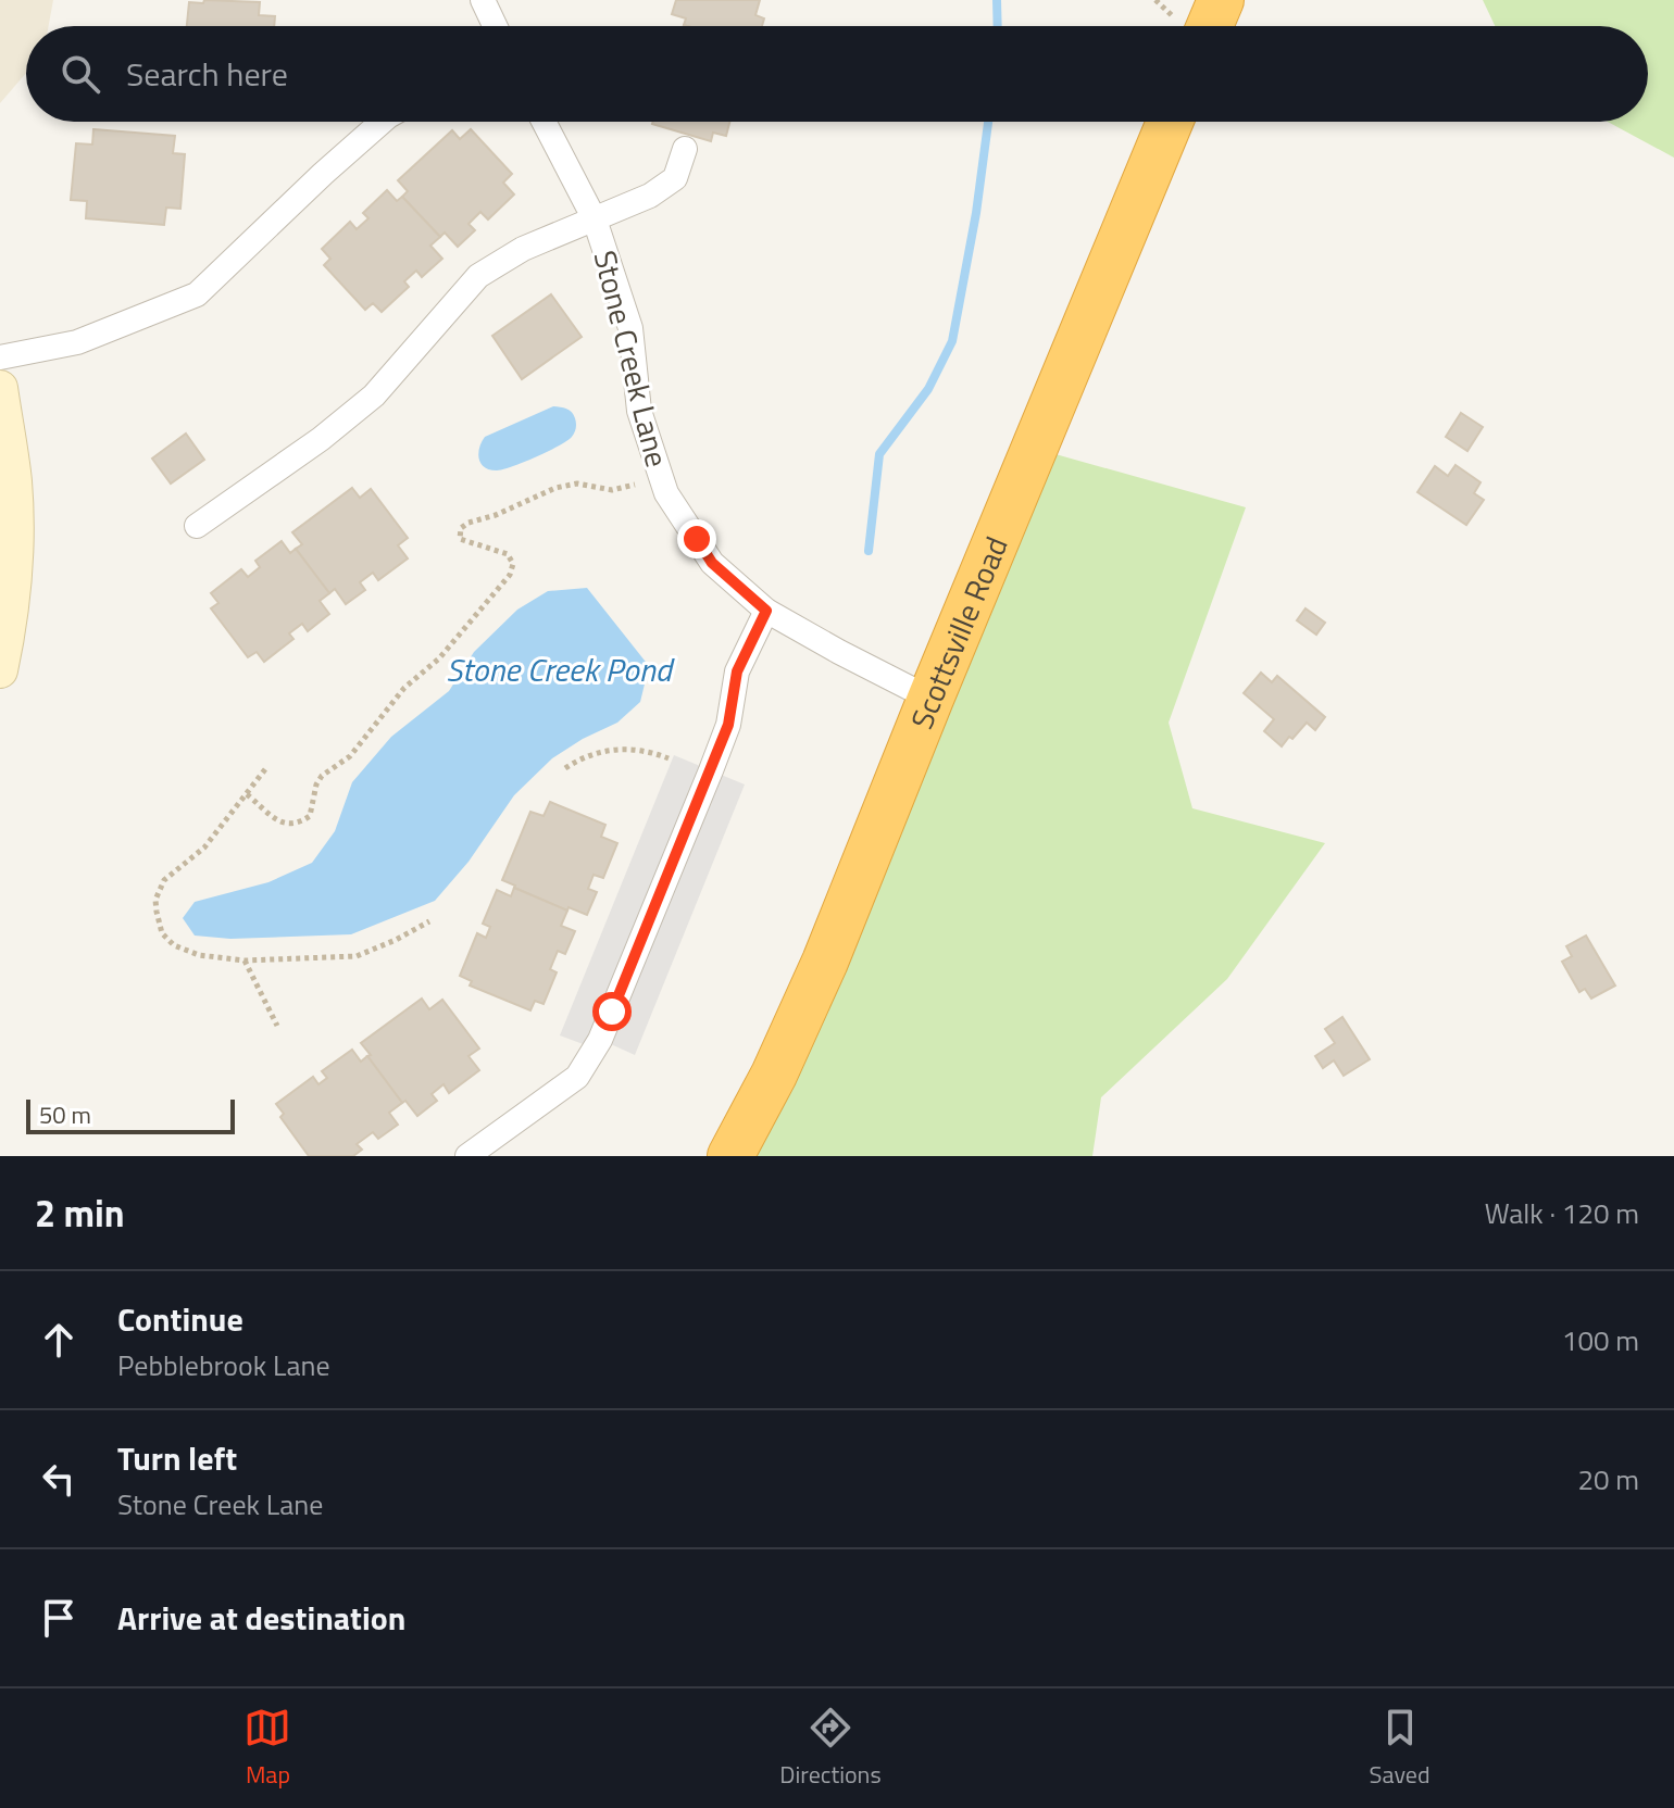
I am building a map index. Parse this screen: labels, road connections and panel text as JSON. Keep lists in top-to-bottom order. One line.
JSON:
{"streets":{"highway":["Scottsville Road"],"street":["Stone Creek Lane"]},"crossings":[["Stone Creek Lane","Scottsville Road"]],"water":["Stone Creek Pond"],"scale_bar":"50 m","page":{"search":"Search here","scale":"50 m","heading":["2 min","Walk · 120 m"],"list":[["Continue","Pebblebrook Lane","100 m"],["Turn left","Stone Creek Lane","20 m"],"Arrive at destination"],"nav":["Map","Directions","Saved"]}}
